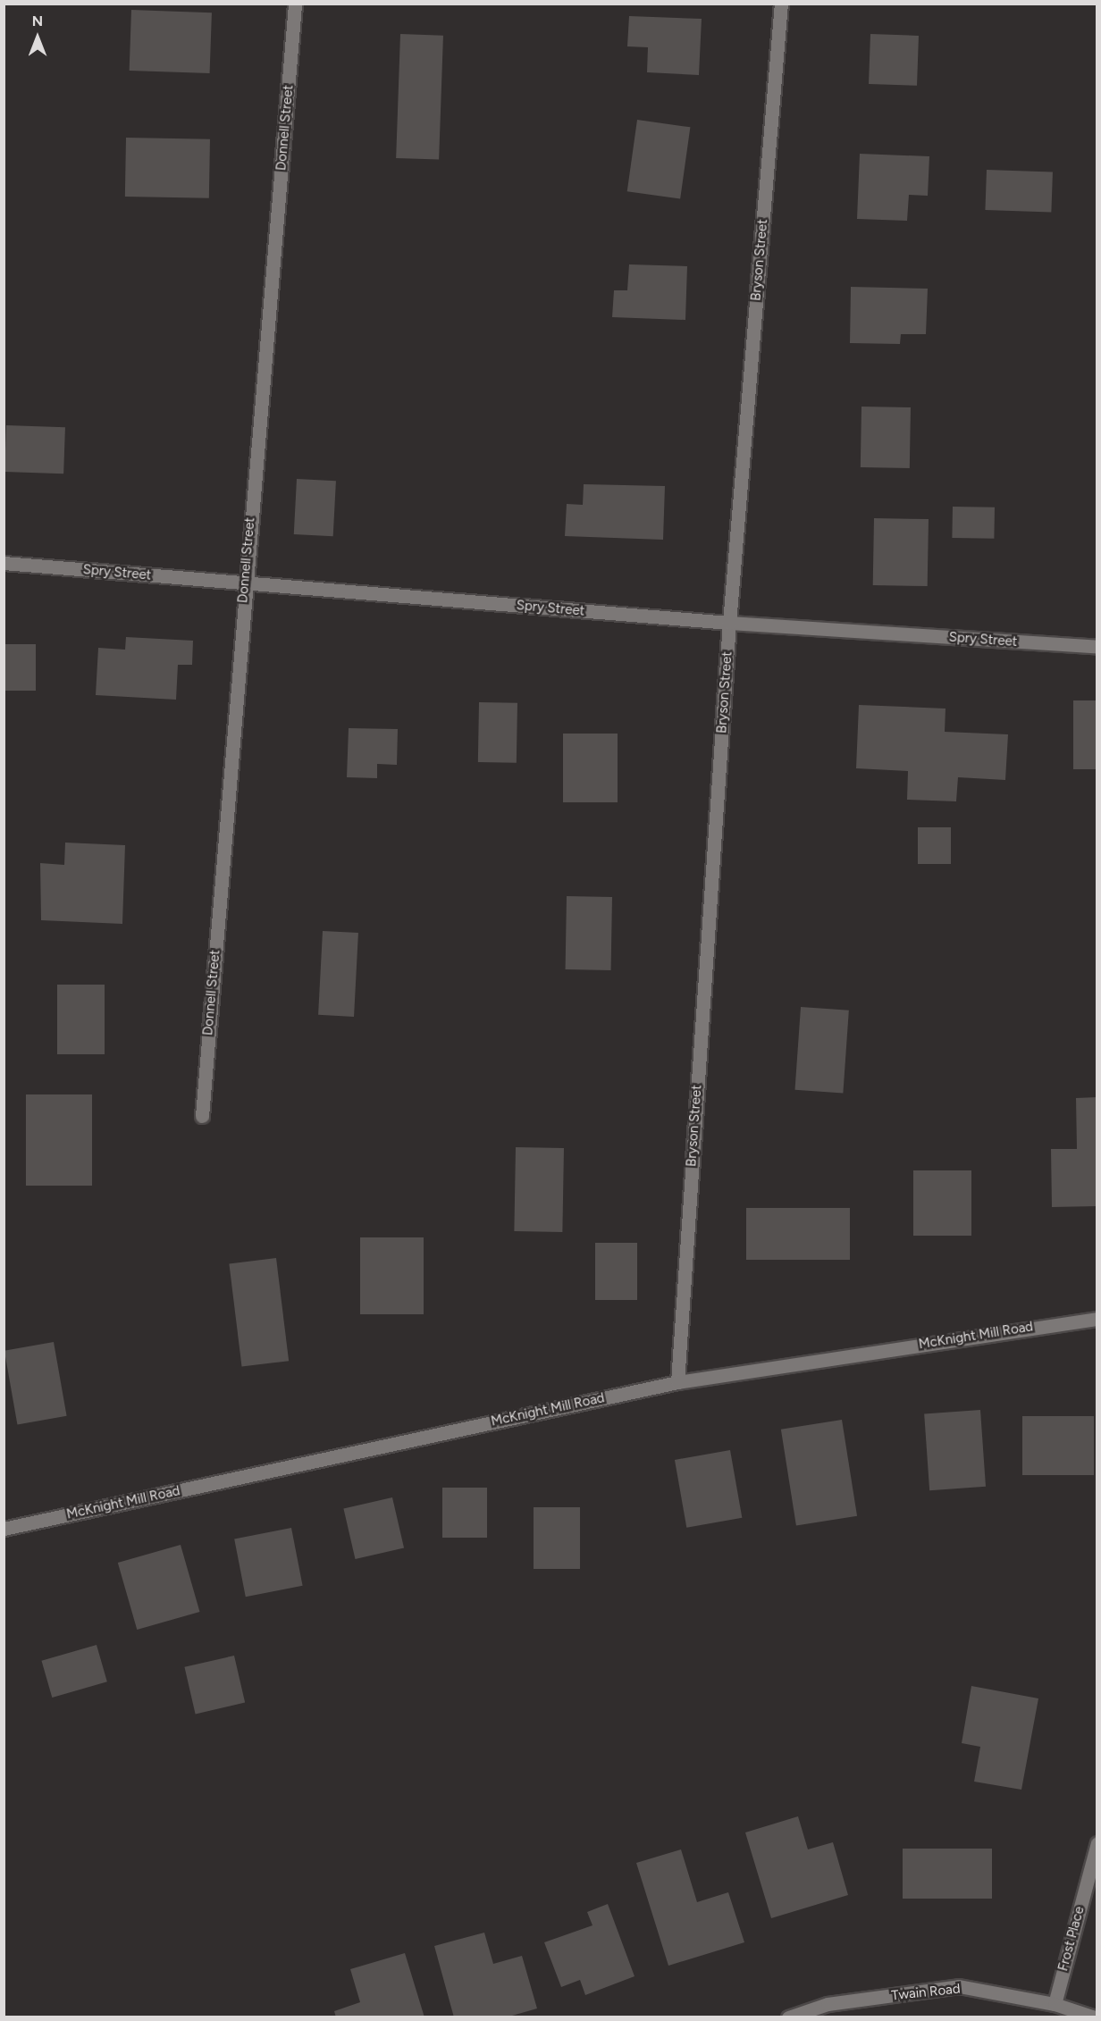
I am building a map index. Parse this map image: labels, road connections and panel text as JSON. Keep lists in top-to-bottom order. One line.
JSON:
{"streets":{"street":["Donnell Street","Bryson Street","Spry Street","McKnight Mill Road","Frost Place","Twain Road"]},"crossings":[["Donnell Street","Spry Street"],["Bryson Street","Spry Street"],["Bryson Street","McKnight Mill Road"],["Frost Place","Twain Road"]],"north":"top"}
